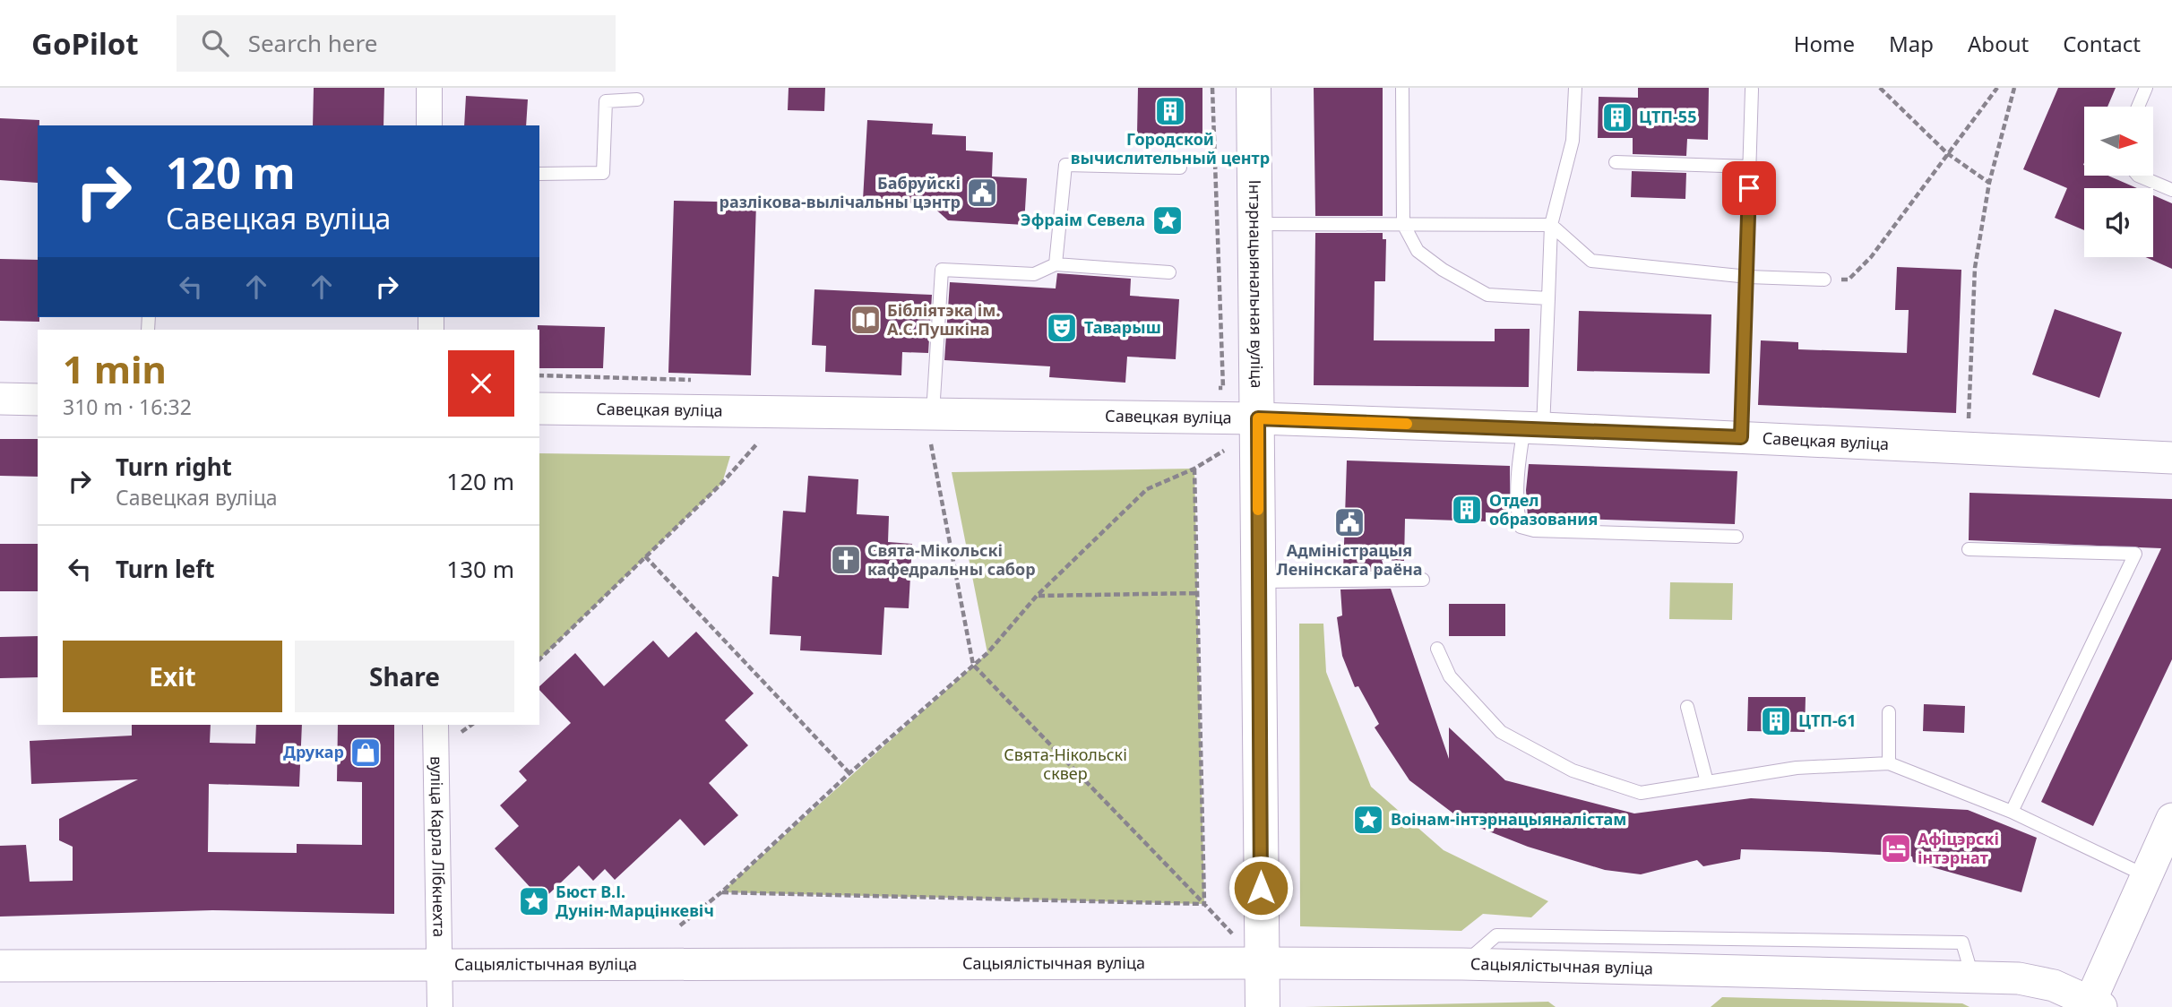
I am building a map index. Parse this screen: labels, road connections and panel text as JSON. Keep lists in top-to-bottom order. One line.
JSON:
{"streets":{"main road":["Інтэрнацыянальная вуліца"],"street":["Савецкая вуліца","вуліца Карла Лібкнехта","Сацыялістычная вуліца"]},"crossings":[["Інтэрнацыянальная вуліца","Савецкая вуліца"],["Інтэрнацыянальная вуліца","Сацыялістычная вуліца"],["вуліца Карла Лібкнехта","Сацыялістычная вуліца"]],"parks":["Свята-Нікольскі сквер"],"places":{"building":["Городской вычислительный центр","ЦТП-55","Отдел образования","ЦТП-61"],"public building":["Бабруйскі разлікова-вылічальны цэнтр","Адміністрацыя Ленінскага раёна"],"place":["Эфраім Севела","Воінам-інтэрнацыяналістам","Бюст В.І. Дунін-Марцінкевіч"],"library":["Бібліятэка ім. А.С.Пушкіна"],"theatre":["Таварыш"],"church":["Свята-Мікольскі кафедральны сабор"],"shop":["Друкар"],"hotel":["Афіцэрскі інтэрнат"]},"north":"right","page":{"header":"GoPilot","search":"Search here","nav":["Home","Map","About","Contact"],"turn":["120 m","Савецкая вуліца"],"heading":["1 min","310 m · 16:32"],"list":[{"name":"Turn right","note":"Савецкая вуліца","value":"120 m"},{"name":"Turn left","value":"130 m"}],"buttons":["Exit","Share"]}}
